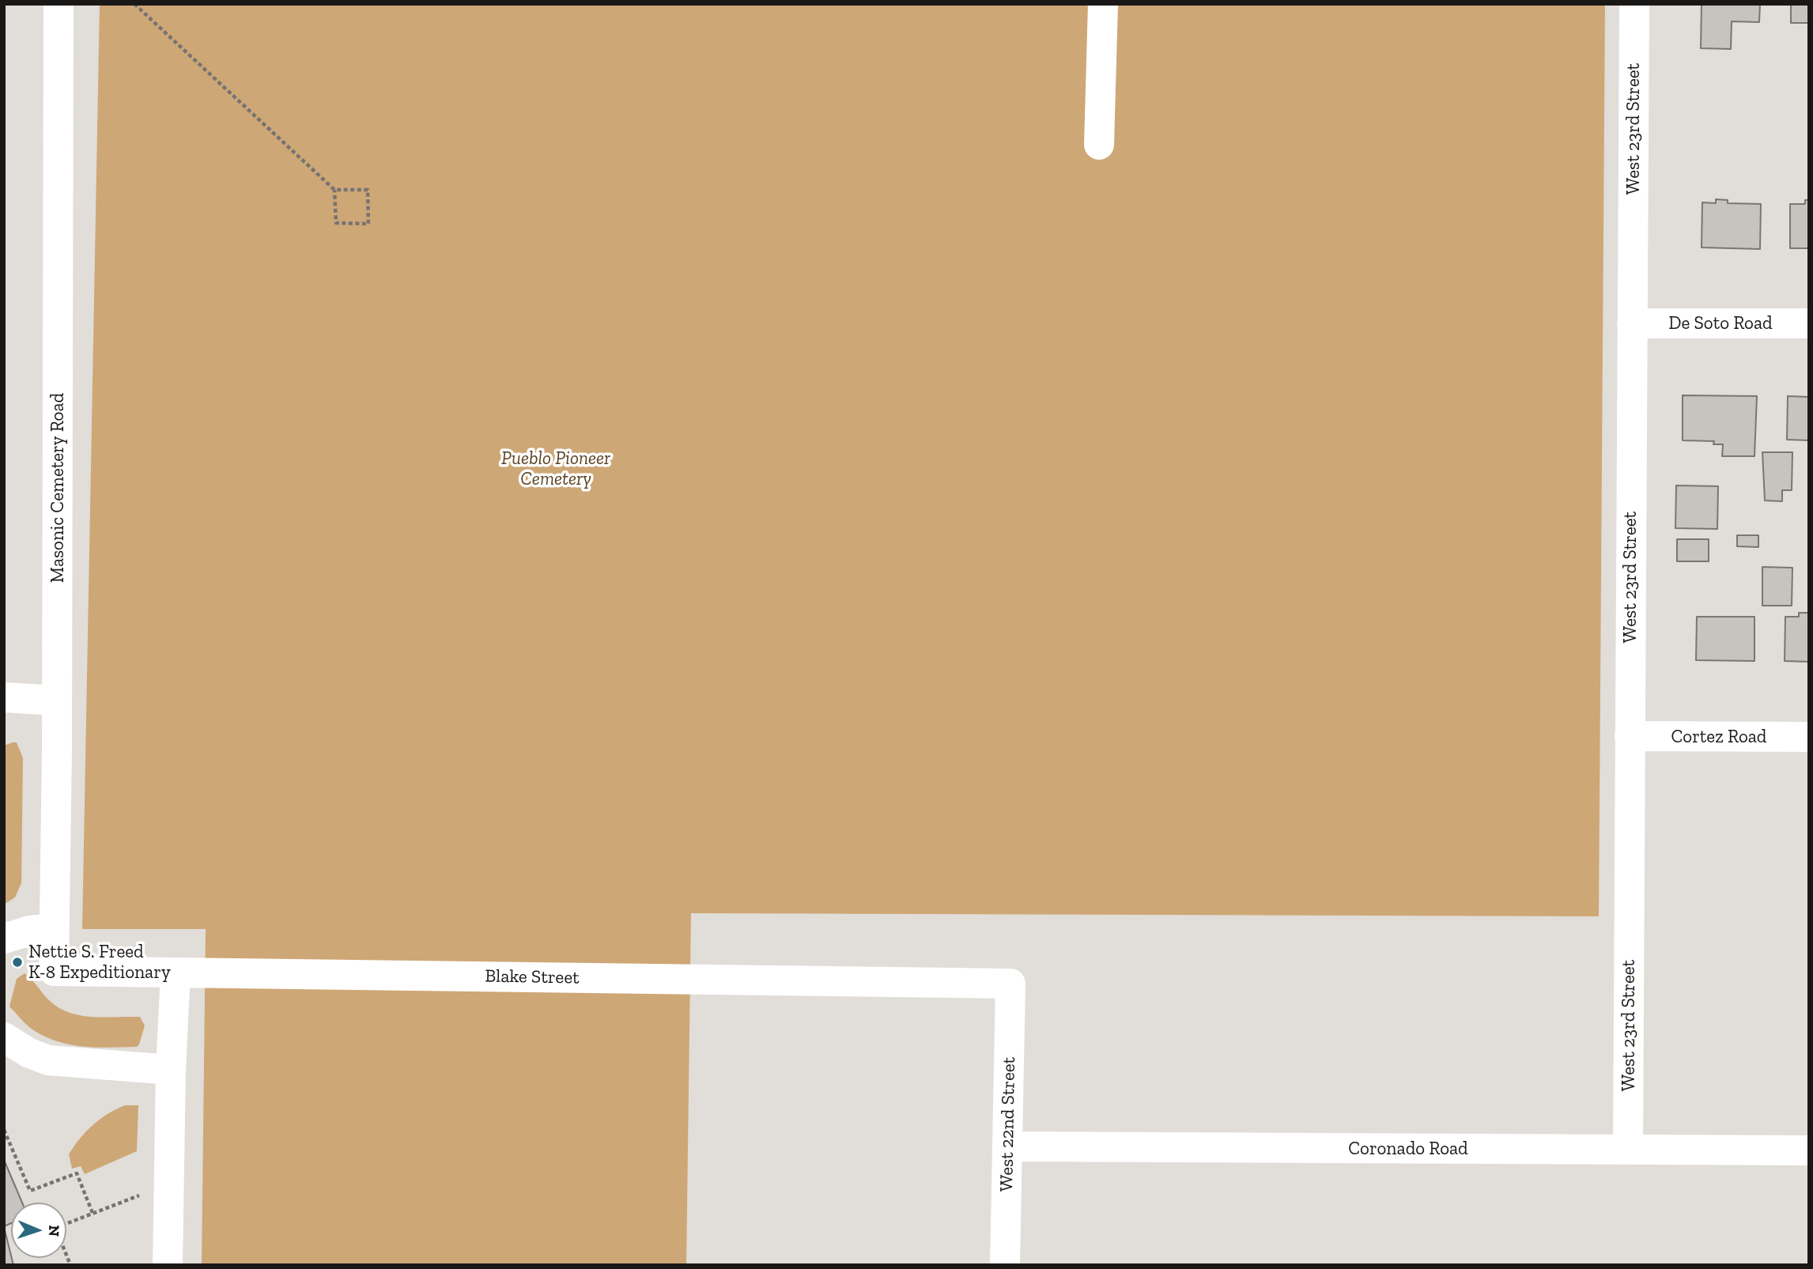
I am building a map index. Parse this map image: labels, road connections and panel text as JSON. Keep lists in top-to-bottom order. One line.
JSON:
{"streets":{"street":["West 23rd Street","De Soto Road","Masonic Cemetery Road","Cortez Road","Blake Street","West 22nd Street","Coronado Road"]},"crossings":[["West 23rd Street","De Soto Road"],["West 23rd Street","Cortez Road"],["West 23rd Street","Coronado Road"],["Masonic Cemetery Road","Blake Street"],["Blake Street","West 22nd Street"],["West 22nd Street","Coronado Road"]],"parks":["Pueblo Pioneer Cemetery"],"places":["Nettie S. Freed K-8 Expeditionary"],"north":"right"}
